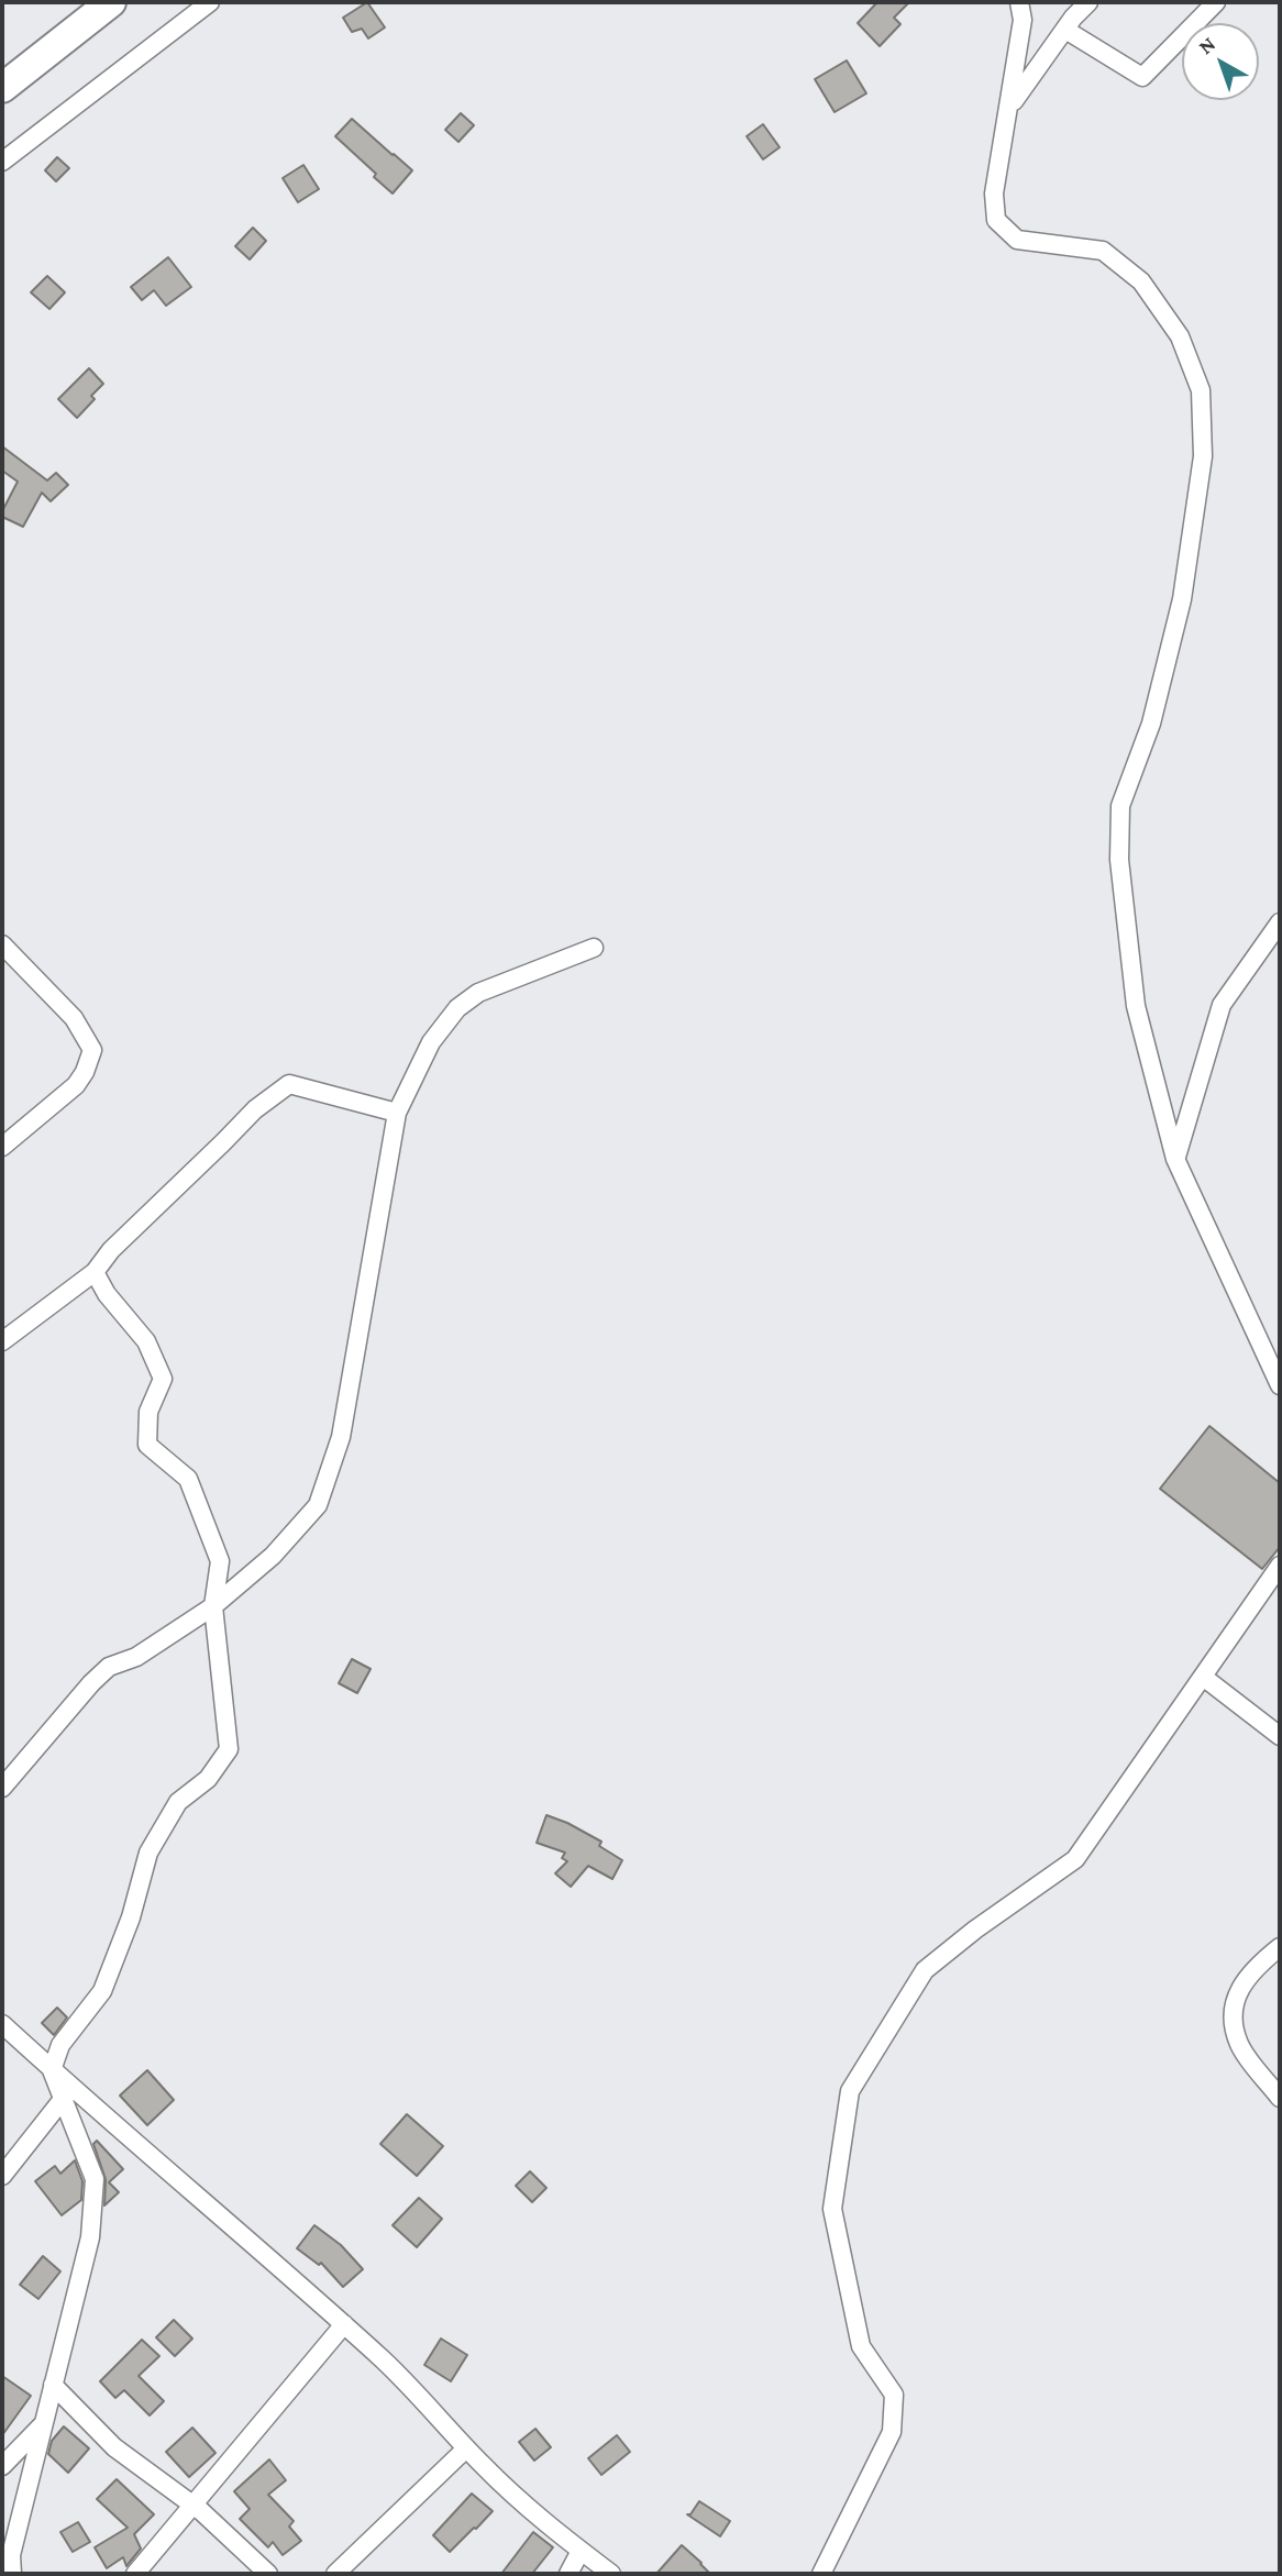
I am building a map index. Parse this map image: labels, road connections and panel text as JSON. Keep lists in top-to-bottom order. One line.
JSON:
{"north":"top left"}
